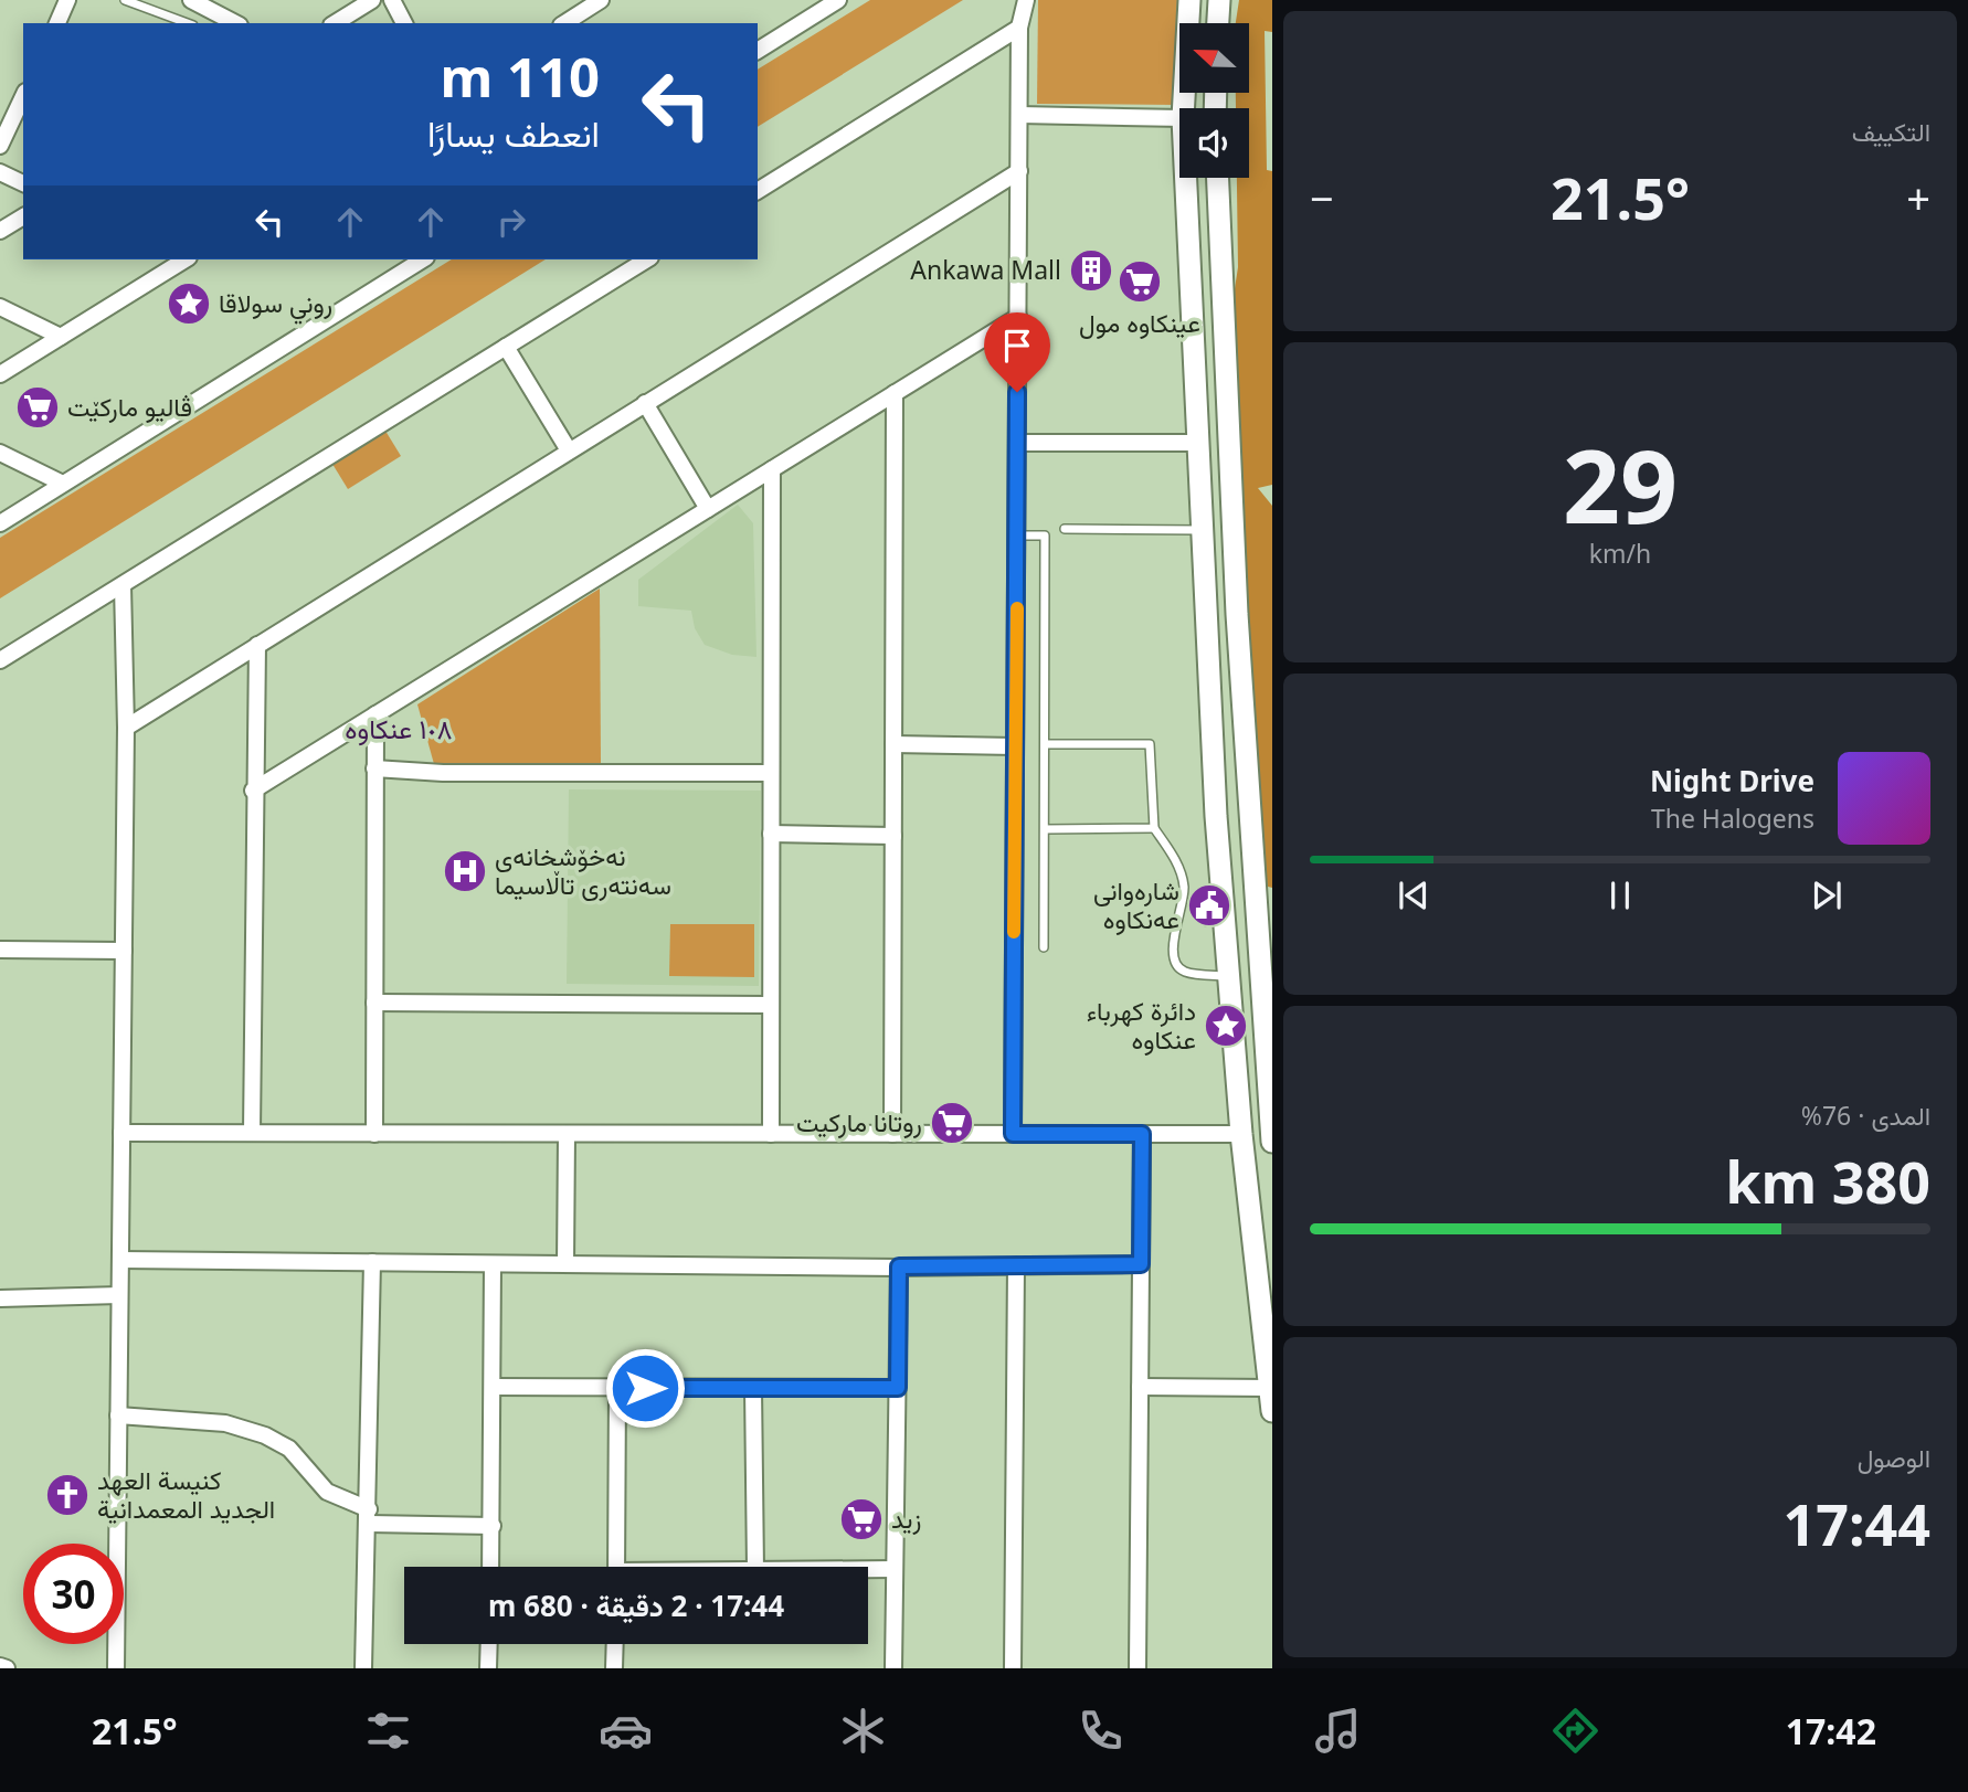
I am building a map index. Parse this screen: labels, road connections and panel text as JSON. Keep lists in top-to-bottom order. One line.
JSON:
{"districts":["١٠٨ عنکاوە"],"places":{"building":["Ankawa Mall"],"supermarket":["عينكاوه مول","ڤالیو مارکێت","روتانا ماركيت","زيد"],"place":["روني سولاقا","دائرة كهرباء عنكاوه"],"hospital":["نەخۆشخانەی سەنتەری تاڵاسیما"],"public building":["شارەوانی عەنکاوە"],"church":["كنيسة العهد الجديد المعمدانية"]},"north":"left","page":{"tile":["التكييف",["29","km/h"],["المدى · 76%","380 km"],["الوصول","17:44"]],"turn":["110 m","انعطف يسارًا"],"heat":["−","21.5°","+"],"song":["Night Drive","The Halogens"],"limit":"30","trip":"17:44 · 2 دقيقة · 680 m","tabs":["17:42","21.5°"]}}
